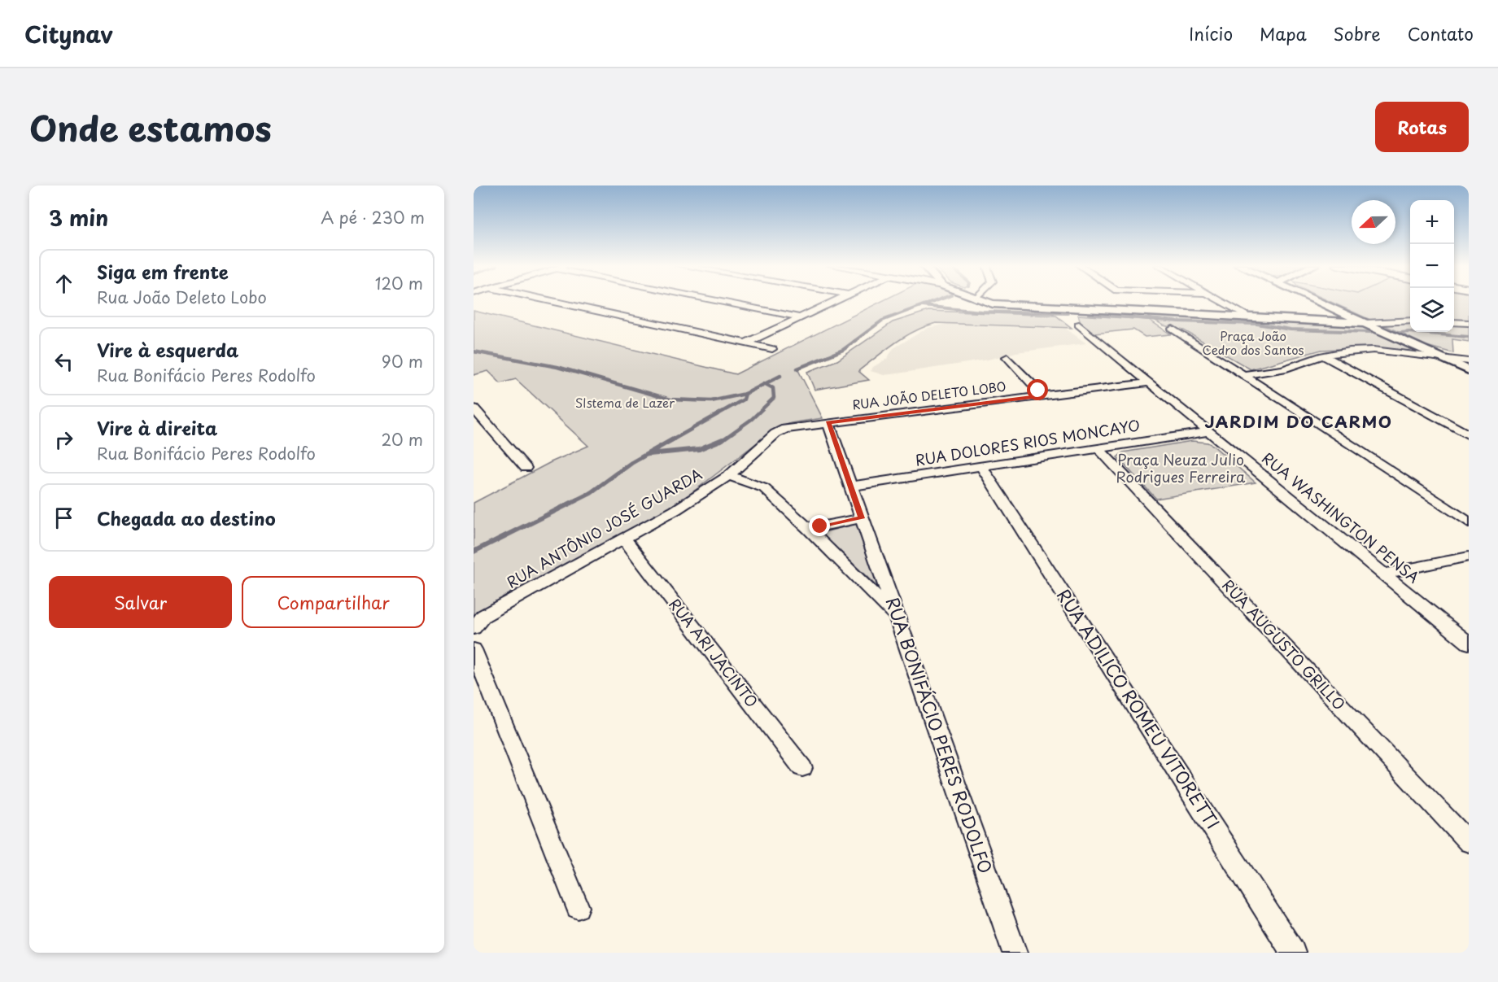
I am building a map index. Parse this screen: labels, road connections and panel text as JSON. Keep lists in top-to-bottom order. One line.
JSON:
{"streets":{"street":["RUA JOÃO DELETO LOBO","RUA DOLORES RIOS MONCAYO","RUA WASHINGTON PENSA","RUA ANTÔNIO JOSÉ GUARDA","RUA AUGUSTO GRILLO","RUA ARI JACINTO","RUA ADILICO ROMEU VITORETTI","RUA BONIFÁCIO PERES RODOLFO"]},"crossings":[["RUA JOÃO DELETO LOBO","RUA WASHINGTON PENSA"],["RUA JOÃO DELETO LOBO","RUA ANTÔNIO JOSÉ GUARDA"],["RUA JOÃO DELETO LOBO","RUA BONIFÁCIO PERES RODOLFO"],["RUA DOLORES RIOS MONCAYO","RUA WASHINGTON PENSA"],["RUA DOLORES RIOS MONCAYO","RUA AUGUSTO GRILLO"],["RUA DOLORES RIOS MONCAYO","RUA ADILICO ROMEU VITORETTI"],["RUA DOLORES RIOS MONCAYO","RUA BONIFÁCIO PERES RODOLFO"],["RUA ANTÔNIO JOSÉ GUARDA","RUA ARI JACINTO"],["RUA ANTÔNIO JOSÉ GUARDA","RUA BONIFÁCIO PERES RODOLFO"]],"districts":["JARDIM DO CARMO"],"parks":["Praça João Cedro dos Santos","SIstema de Lazer","Praça Neuza Julio Rodrigues Ferreira"],"north":"left","page":{"header":"Citynav","nav":["Início","Mapa","Sobre","Contato"],"title":"Onde estamos","buttons":["Rotas",["Salvar","Compartilhar"]],"heading":["3 min","A pé · 230 m"],"map_buttons":["+","−"],"list":[["Siga em frente","Rua João Deleto Lobo","120 m"],["Vire à esquerda","Rua Bonifácio Peres Rodolfo","90 m"],["Vire à direita","Rua Bonifácio Peres Rodolfo","20 m"],"Chegada ao destino"]}}
